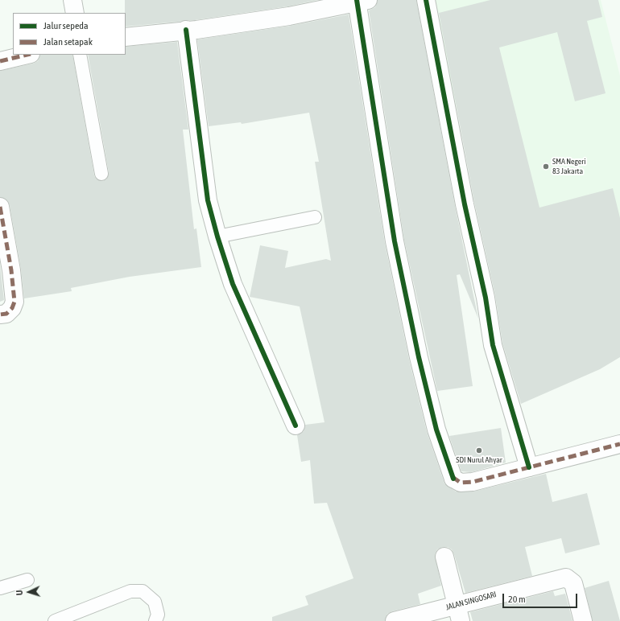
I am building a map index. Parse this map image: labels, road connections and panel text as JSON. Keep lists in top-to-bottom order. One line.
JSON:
{"streets":{"street":["JALAN SINGOSARI"]},"places":["SMA Negeri 83 Jakarta","SDI Nurul Ahyar"],"legend":["Jalur sepeda","Jalan setapak"],"scale_bar":"20 m","north":"left"}
